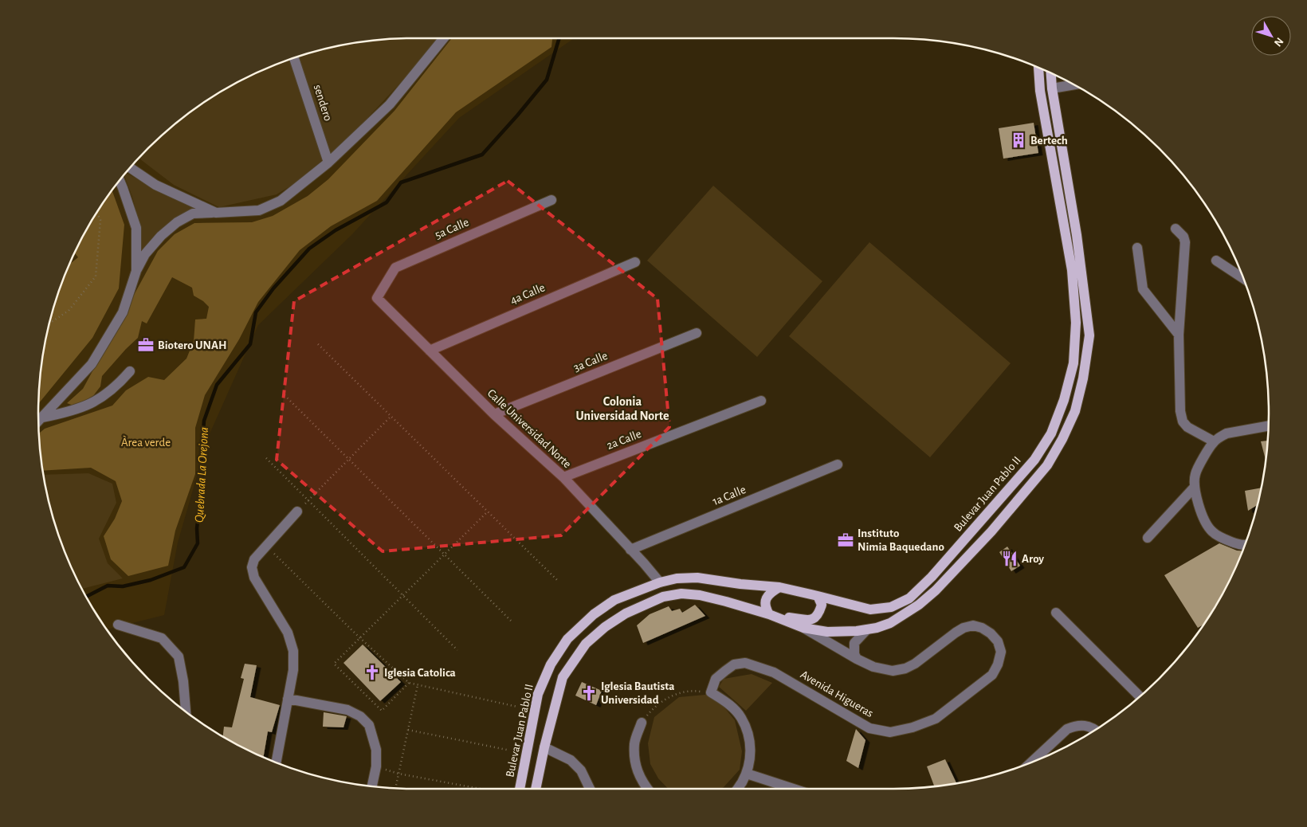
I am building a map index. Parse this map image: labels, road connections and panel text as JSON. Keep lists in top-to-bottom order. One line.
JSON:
{"streets":{"main road":["Bulevar Juan Pablo II"],"street":["sendero","5a Calle","4a Calle","3a Calle","Calle Universidad Norte","2a Calle","1a Calle","Avenida Higueras"]},"crossings":[["5a Calle","Calle Universidad Norte"],["4a Calle","Calle Universidad Norte"],["3a Calle","Calle Universidad Norte"],["Calle Universidad Norte","2a Calle"],["Calle Universidad Norte","Bulevar Juan Pablo II"],["Calle Universidad Norte","1a Calle"]],"districts":["Colonia Universidad Norte"],"water":["Quebrada La Orejona"],"parks":["Àrea verde"],"places":{"building":["Bertech"],"office":["Biotero UNAH","Instituto Nimia Baquedano"],"restaurant":["Aroy"],"church":["Iglesia Catolica","Iglesia Bautista Universidad"]},"north":"bottom right"}
